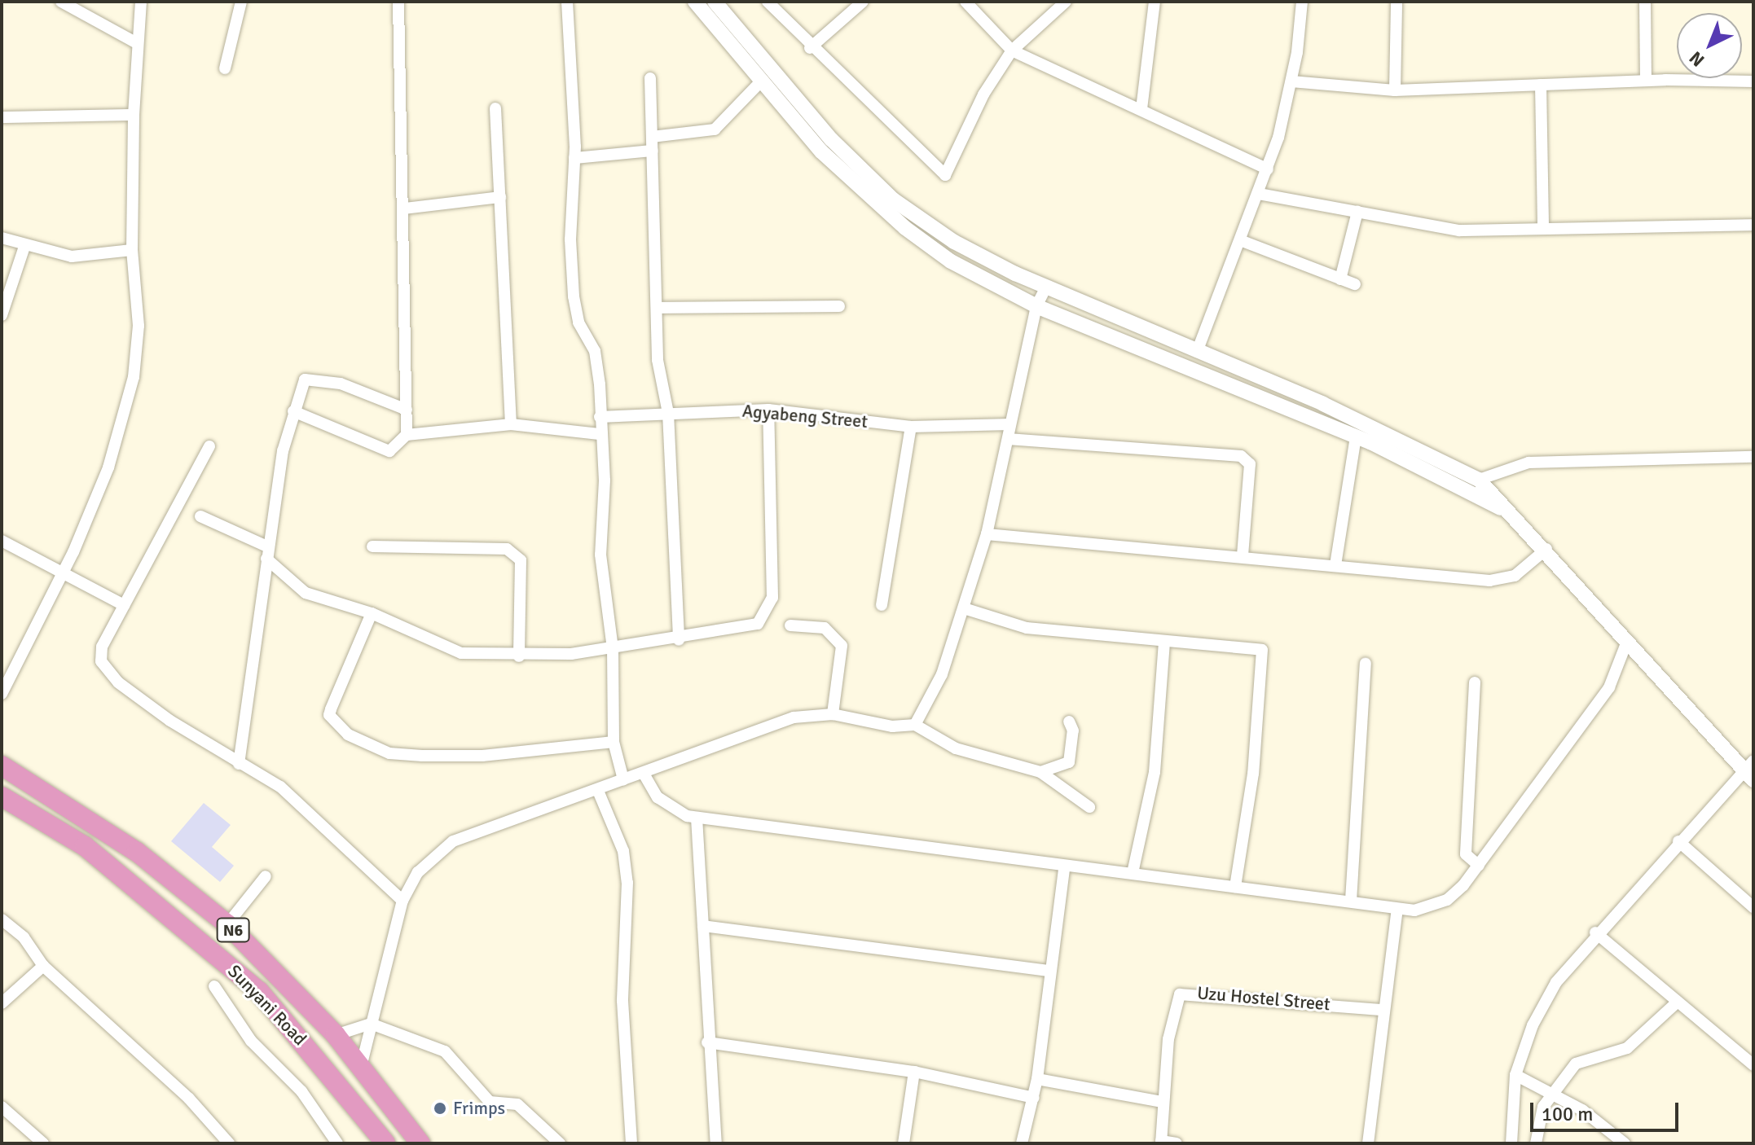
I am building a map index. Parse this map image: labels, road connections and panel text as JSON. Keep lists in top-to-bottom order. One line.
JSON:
{"streets":{"main road":["N6","Sunyani Road"],"street":["Agyabeng Street","Uzu Hostel Street"]},"places":["Frimps"],"scale_bar":"100 m","north":"bottom left"}
